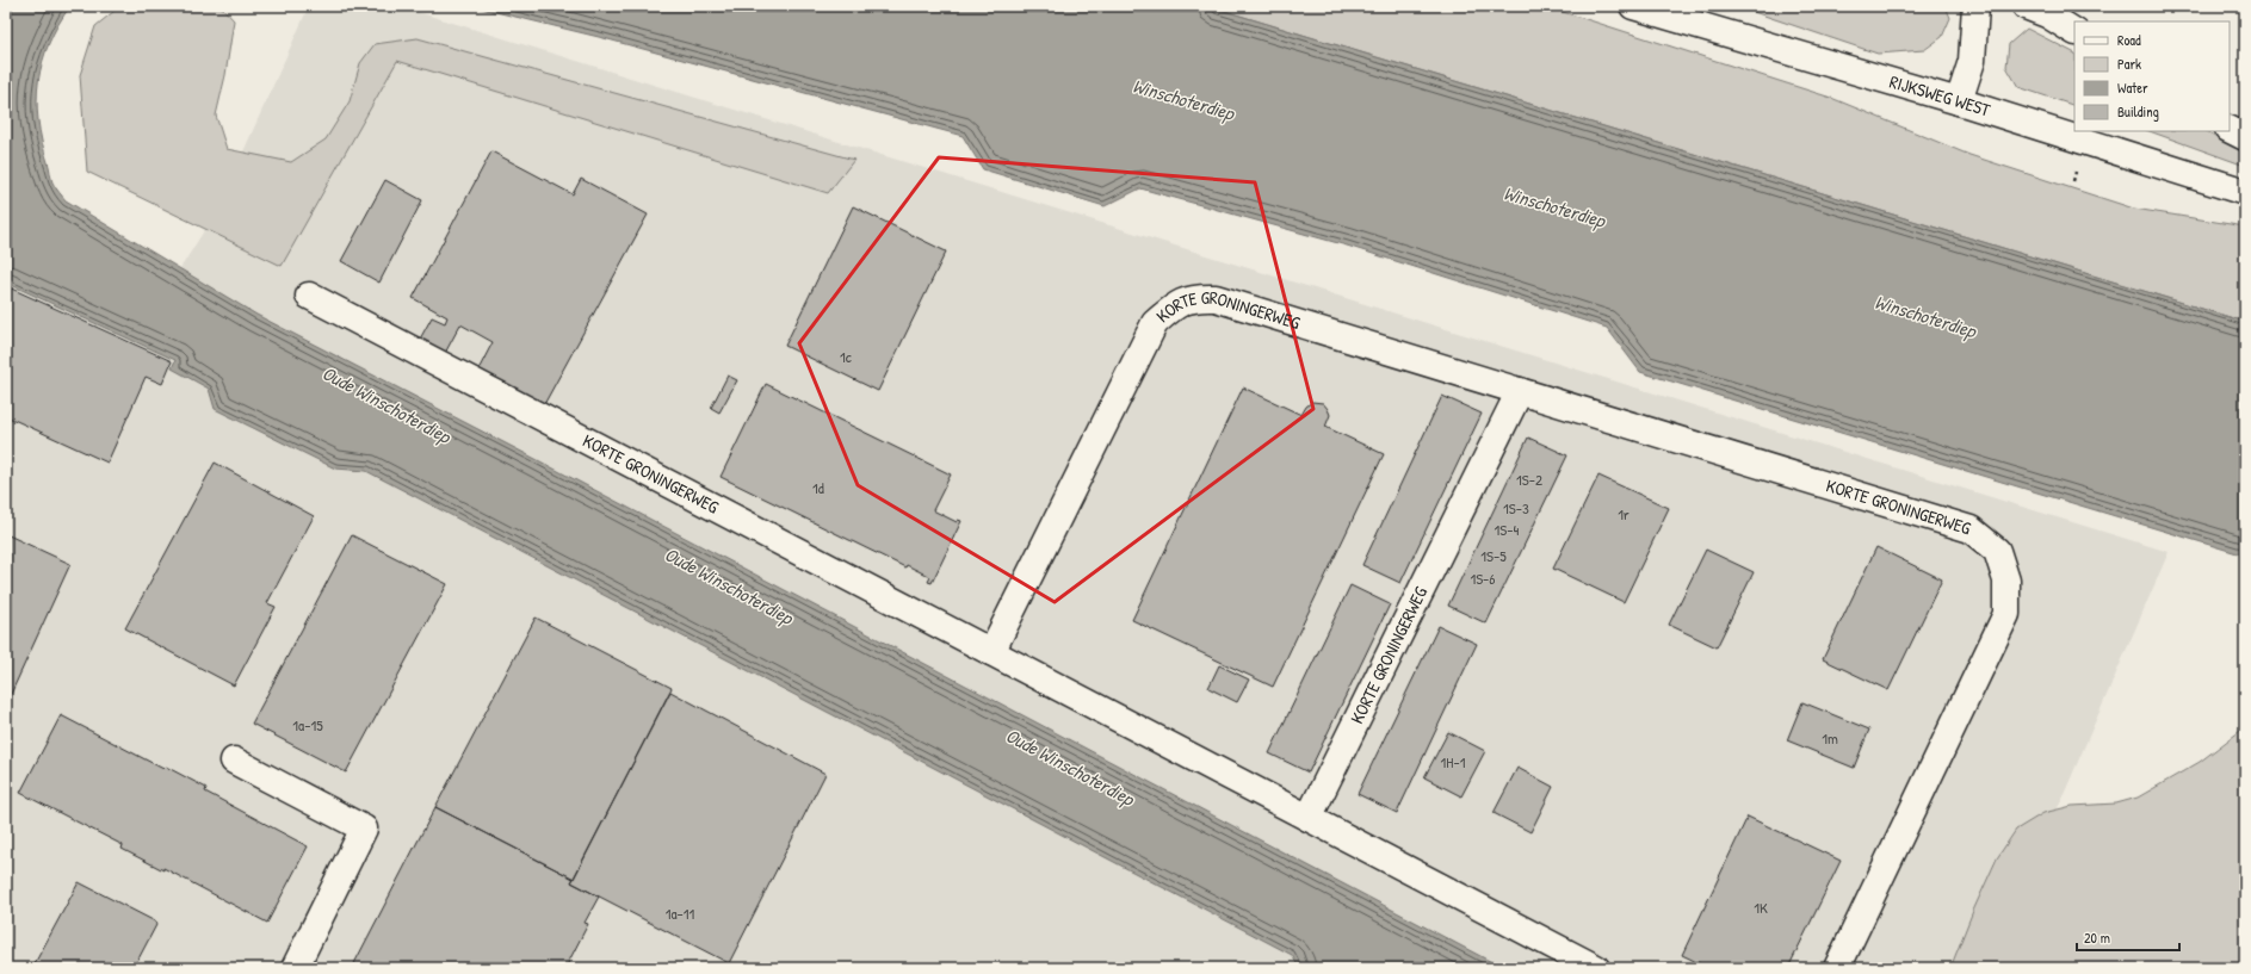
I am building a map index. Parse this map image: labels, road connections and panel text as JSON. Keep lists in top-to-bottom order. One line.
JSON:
{"streets":{"street":["RIJKSWEG WEST","KORTE GRONINGERWEG"]},"water":["Winschoterdiep","Oude Winschoterdiep"],"house_numbers":["1c","1S-2","1d","1S-3","1r","1S-4","1S-5","1S-6","1a-15","1m","1H-1","1K","1a-11"],"legend":["Road","Park","Water","Building"],"scale_bar":"20 m"}
